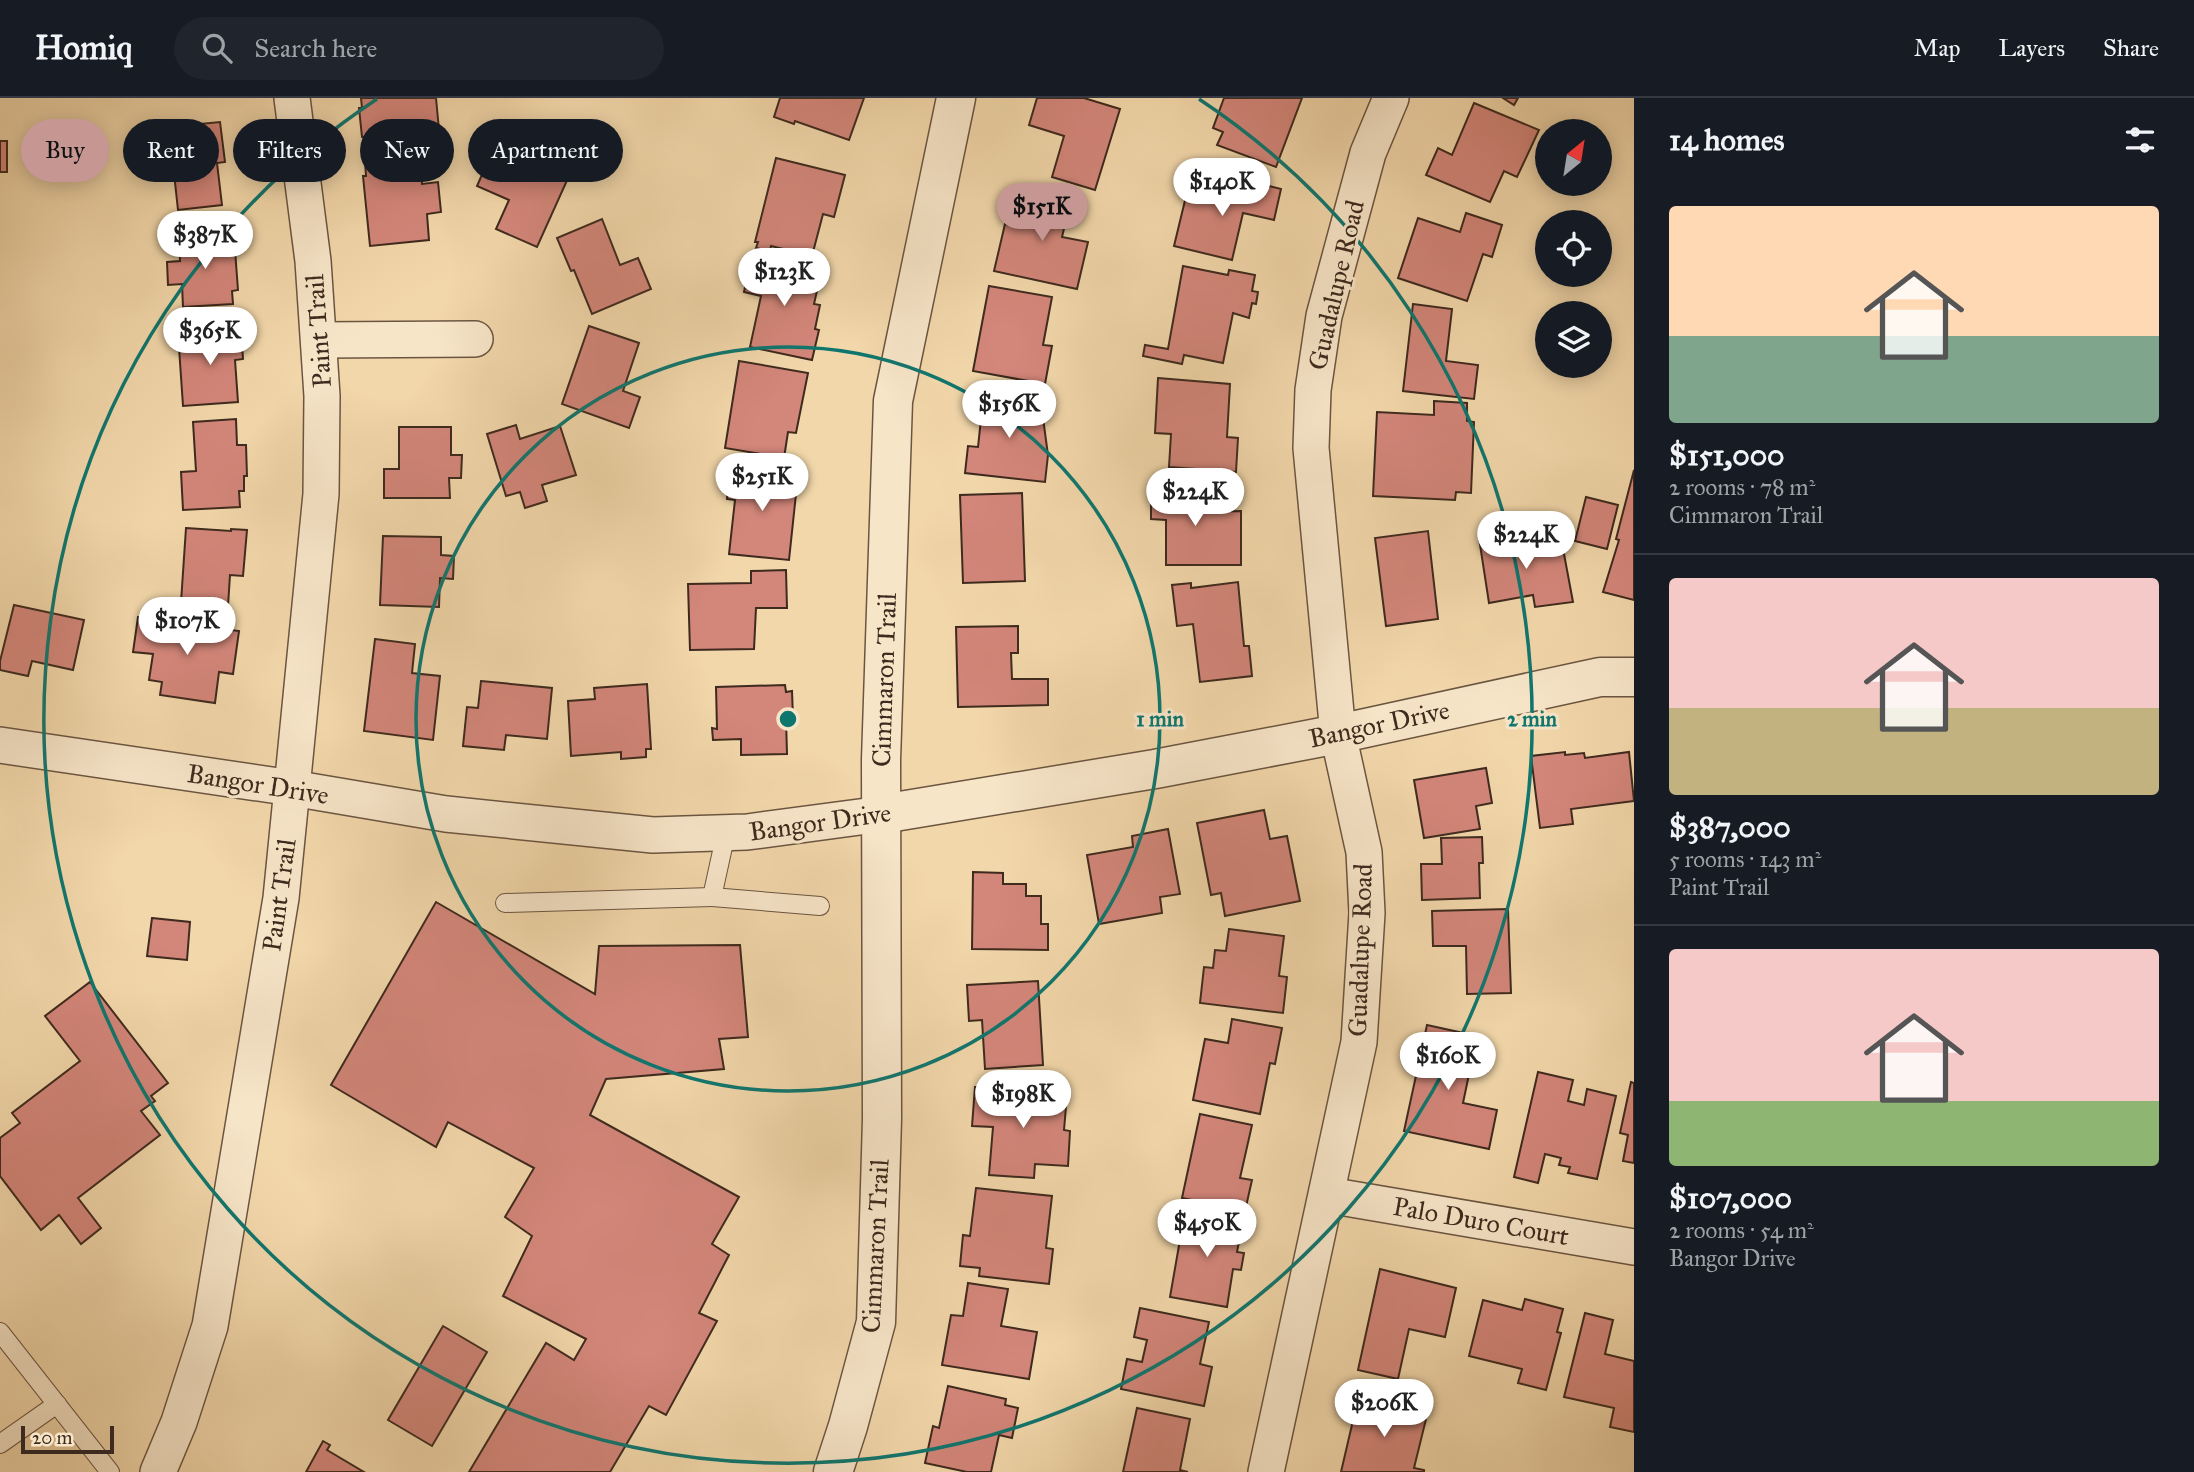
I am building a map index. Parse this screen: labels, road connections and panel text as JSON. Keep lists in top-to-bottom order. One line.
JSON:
{"streets":{"street":["Guadalupe Road","Paint Trail","Cimmaron Trail","Bangor Drive","Palo Duro Court"]},"crossings":[["Guadalupe Road","Bangor Drive"],["Guadalupe Road","Palo Duro Court"],["Paint Trail","Bangor Drive"],["Cimmaron Trail","Bangor Drive"]],"scale_bar":"20 m","north":"top right","page":{"header":"Homiq","search":"Search here","nav":["Map","Layers","Share"],"heading":"14 homes","chip":["Buy","Rent","Filters","New","Apartment"],"price":["$140K","$151K","$387K","$123K","$365K","$156K","$251K","$224K","$224K","$107K","$160K","$198K","$450K","$206K"],"list":[{"name":"$151,000","note":"2 rooms · 78 m² · Cimmaron Trail"},{"name":"$387,000","note":"5 rooms · 143 m² · Paint Trail"},{"name":"$107,000","note":"2 rooms · 54 m² · Bangor Drive"}],"scale":"20 m"},"rings":["1 min","2 min"]}
